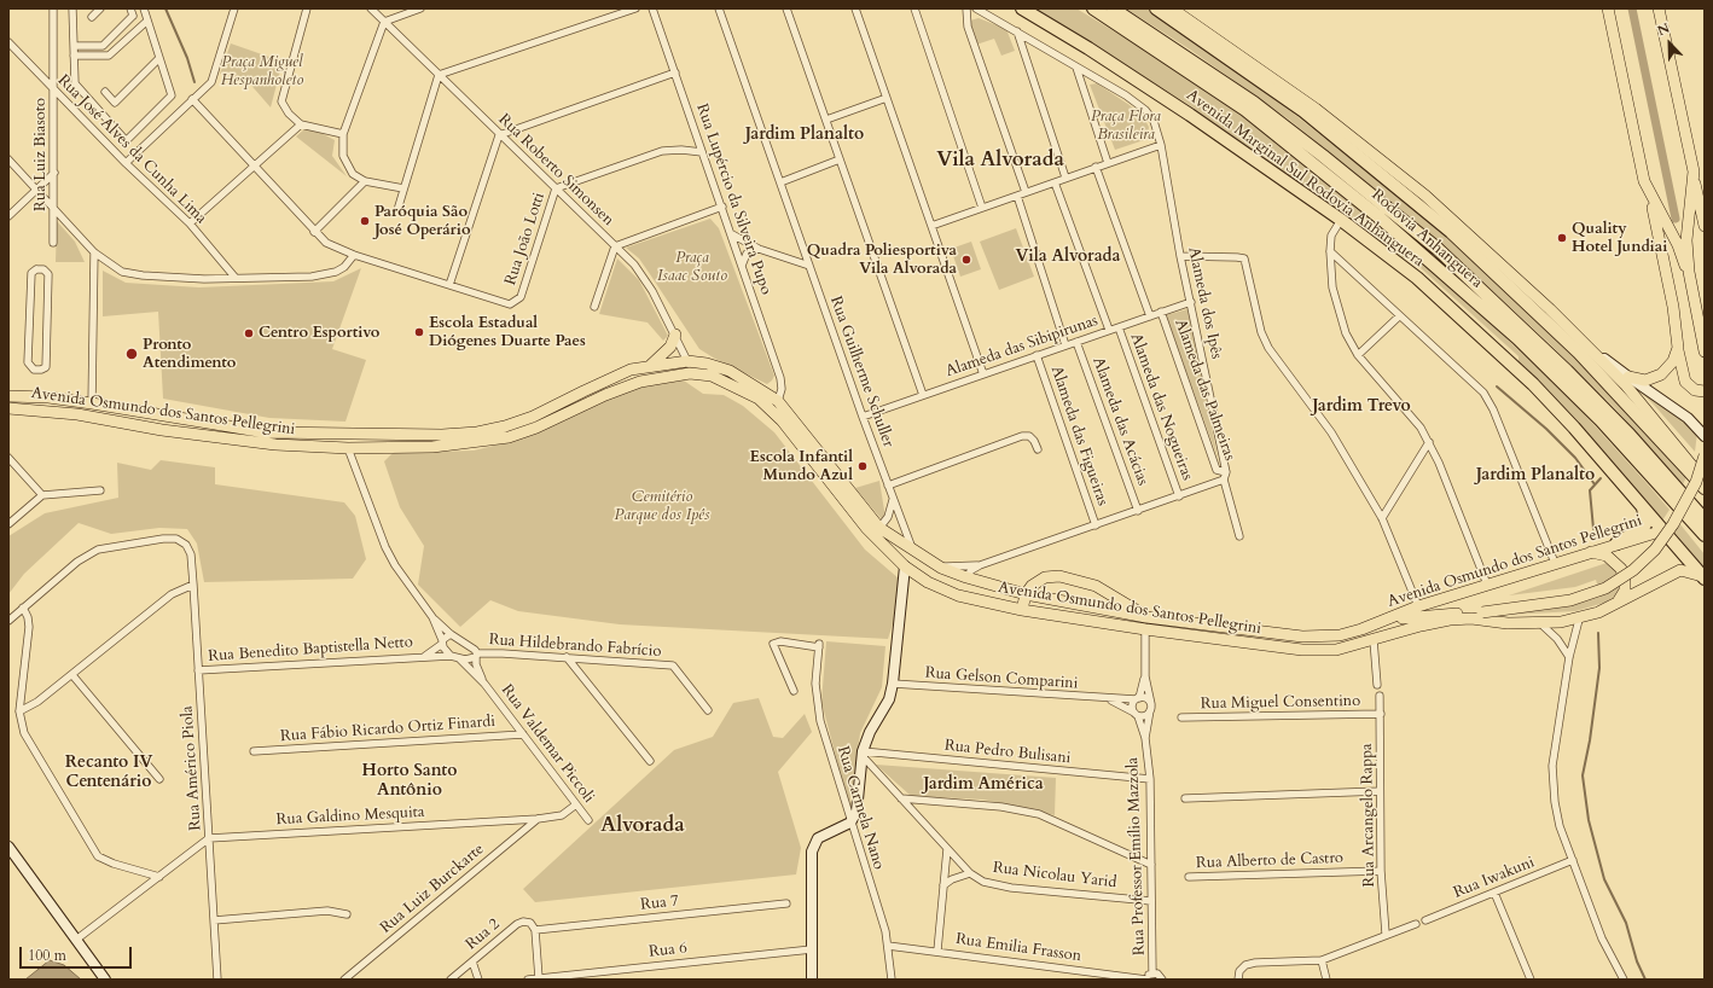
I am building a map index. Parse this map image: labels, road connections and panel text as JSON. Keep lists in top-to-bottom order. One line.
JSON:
{"streets":{"highway":["Avenida Marginal Sul Rodovia Anhanguera","Rodovia Anhanguera"],"main road":["Avenida Osmundo dos Santos Pellegrini"],"street":["Rua José Alves da Cunha Lima","Rua Luiz Biasoto","Rua Roberto Simonsen","Rua Lupércio da Silveira Pupo","Rua João Lotti","Alameda dos Ipês","Alameda das Sibipirunas","Rua Guilherme Schuller","Alameda das Palmeiras","Alameda das Nogueiras","Alameda das Acácias","Alameda das Figueiras","Rua Hildebrando Fabrício","Rua Benedito Baptistella Netto","Rua Gelson Comparini","Rua Miguel Consentino","Rua Fábio Ricardo Ortiz Finardi","Rua Valdemar Piccoli","Rua Pedro Bulisani","Rua Américo Piola","Rua Carmela Nano","Rua Arcangelo Rappa","Rua Galdino Mesquita","Rua Professor Emílio Mazzola","Rua Alberto de Castro","Rua Nicolau Yarid","Rua Iwakuni","Rua Luiz Burckarte","Rua 7","Rua 2","Rua Emilia Frasson","Rua 6"]},"crossings":[["Rua José Alves da Cunha Lima","Rua Luiz Biasoto"],["Rua Roberto Simonsen","Rua João Lotti"],["Rua Roberto Simonsen","Avenida Osmundo dos Santos Pellegrini"],["Avenida Marginal Sul Rodovia Anhanguera","Avenida Osmundo dos Santos Pellegrini"],["Rua Lupércio da Silveira Pupo","Rua João Lotti"],["Rua Lupércio da Silveira Pupo","Avenida Osmundo dos Santos Pellegrini"],["Alameda dos Ipês","Alameda das Sibipirunas"],["Alameda dos Ipês","Alameda das Palmeiras"],["Alameda das Sibipirunas","Rua Guilherme Schuller"],["Alameda das Sibipirunas","Alameda das Palmeiras"],["Alameda das Sibipirunas","Alameda das Nogueiras"],["Alameda das Sibipirunas","Alameda das Acácias"],["Alameda das Sibipirunas","Alameda das Figueiras"],["Rua Guilherme Schuller","Avenida Osmundo dos Santos Pellegrini"],["Avenida Osmundo dos Santos Pellegrini","Rua Professor Emílio Mazzola"],["Rua Hildebrando Fabrício","Rua Benedito Baptistella Netto"],["Rua Hildebrando Fabrício","Rua Valdemar Piccoli"],["Rua Benedito Baptistella Netto","Rua Valdemar Piccoli"],["Rua Benedito Baptistella Netto","Rua Américo Piola"],["Rua Gelson Comparini","Rua Professor Emílio Mazzola"],["Rua Miguel Consentino","Rua Arcangelo Rappa"],["Rua Fábio Ricardo Ortiz Finardi","Rua Valdemar Piccoli"],["Rua Valdemar Piccoli","Rua Galdino Mesquita"],["Rua Pedro Bulisani","Rua Professor Emílio Mazzola"],["Rua Pedro Bulisani","Rua Nicolau Yarid"],["Rua Américo Piola","Rua Galdino Mesquita"],["Rua Carmela Nano","Rua Emilia Frasson"],["Rua Arcangelo Rappa","Rua Alberto de Castro"],["Rua Galdino Mesquita","Rua Luiz Burckarte"],["Rua Professor Emílio Mazzola","Rua Nicolau Yarid"],["Rua 7","Rua 2"]],"districts":["Jardim Planalto","Vila Alvorada","Vila Alvorada","Jardim Trevo","Jardim Planalto","Recanto IV Centenário","Horto Santo Antônio","Jardim América","Alvorada"],"parks":["Praça Miguel Hespanholeto","Praça Flora Brasileira","Praça Isaac Souto","Cemitério Parque dos Ipês"],"places":["Paróquia São José Operário","Quality Hotel Jundiai","Quadra Poliesportiva Vila Alvorada","Escola Estadual Diógenes Duarte Paes","Centro Esportivo","Pronto Atendimento","Escola Infantil Mundo Azul"],"scale_bar":"100 m","north":"top left"}
